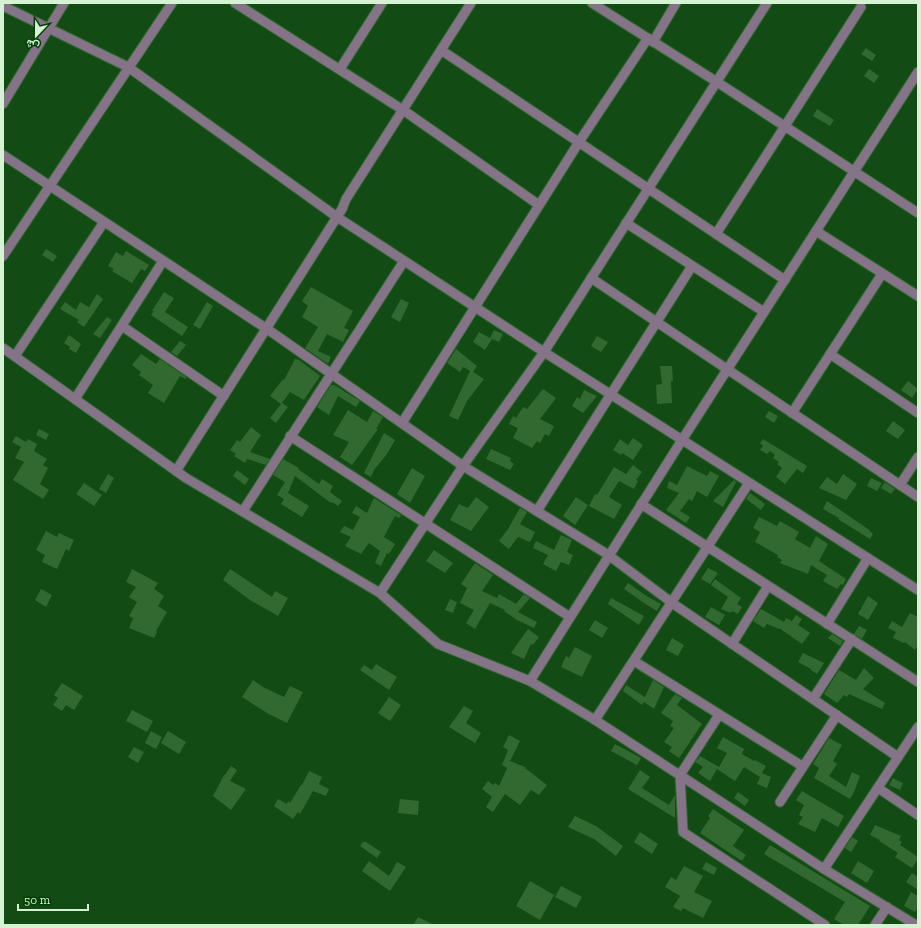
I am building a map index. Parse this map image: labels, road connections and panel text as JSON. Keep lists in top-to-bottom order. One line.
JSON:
{"scale_bar":"50 m","north":"bottom"}
